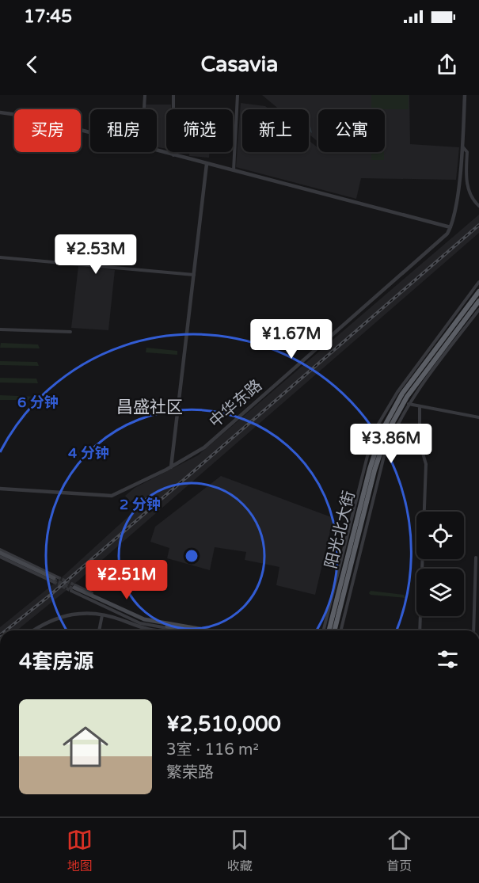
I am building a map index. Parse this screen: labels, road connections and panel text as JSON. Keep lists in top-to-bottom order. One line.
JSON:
{"streets":{"highway":["阳光北大街"],"street":["中华东路"]},"districts":["昌盛社区"],"page":{"status":"17:45","header":"Casavia","chip":["买房","租房","筛选","新上","公寓"],"price":["¥2.53M","¥1.67M","¥3.86M","¥2.51M"],"heading":"4套房源","list":[{"name":"¥2,510,000","note":"3室 · 116 m² · 繁荣路"}],"tabs":["地图","收藏","首页"]},"rings":["6 分钟","4 分钟","2 分钟"]}
